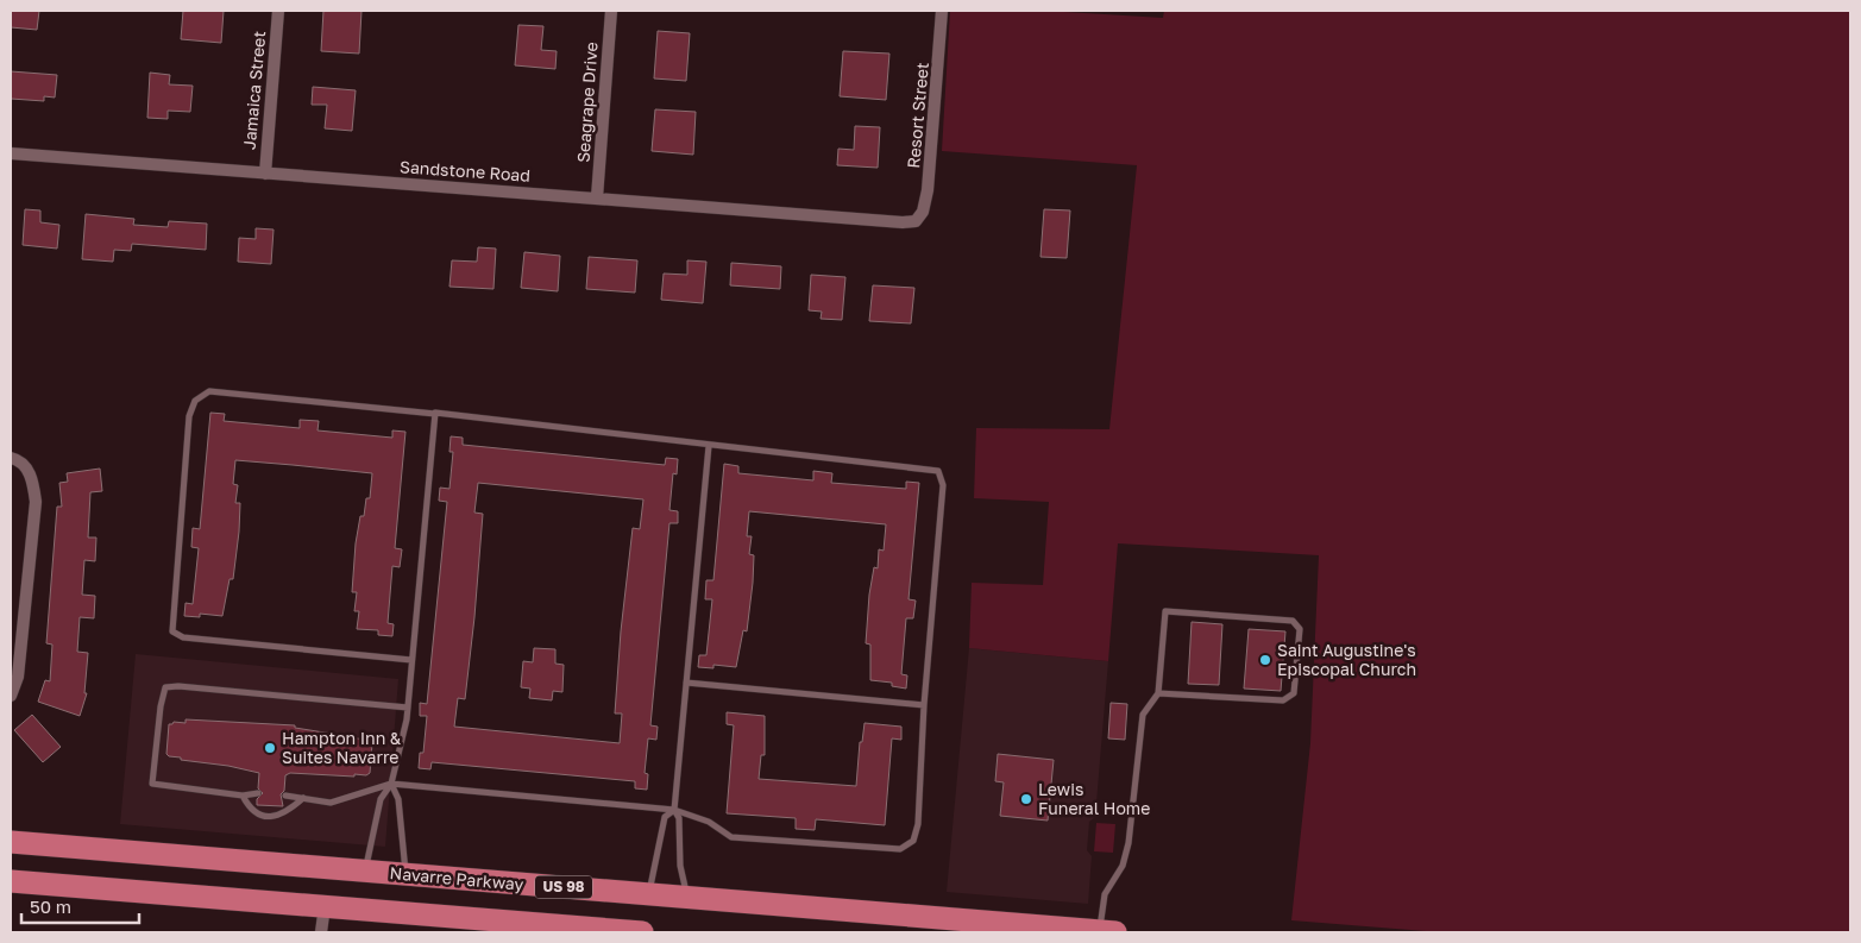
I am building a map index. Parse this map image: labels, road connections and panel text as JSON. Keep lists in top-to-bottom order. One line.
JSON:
{"streets":{"highway":["Navarre Parkway","US 98"],"street":["Jamaica Street","Seagrape Drive","Resort Street","Sandstone Road"]},"crossings":[["Jamaica Street","Sandstone Road"],["Seagrape Drive","Sandstone Road"],["Resort Street","Sandstone Road"]],"places":["Saint Augustine's Episcopal Church","Hampton Inn & Suites Navarre","Lewis Funeral Home"],"scale_bar":"50 m"}
